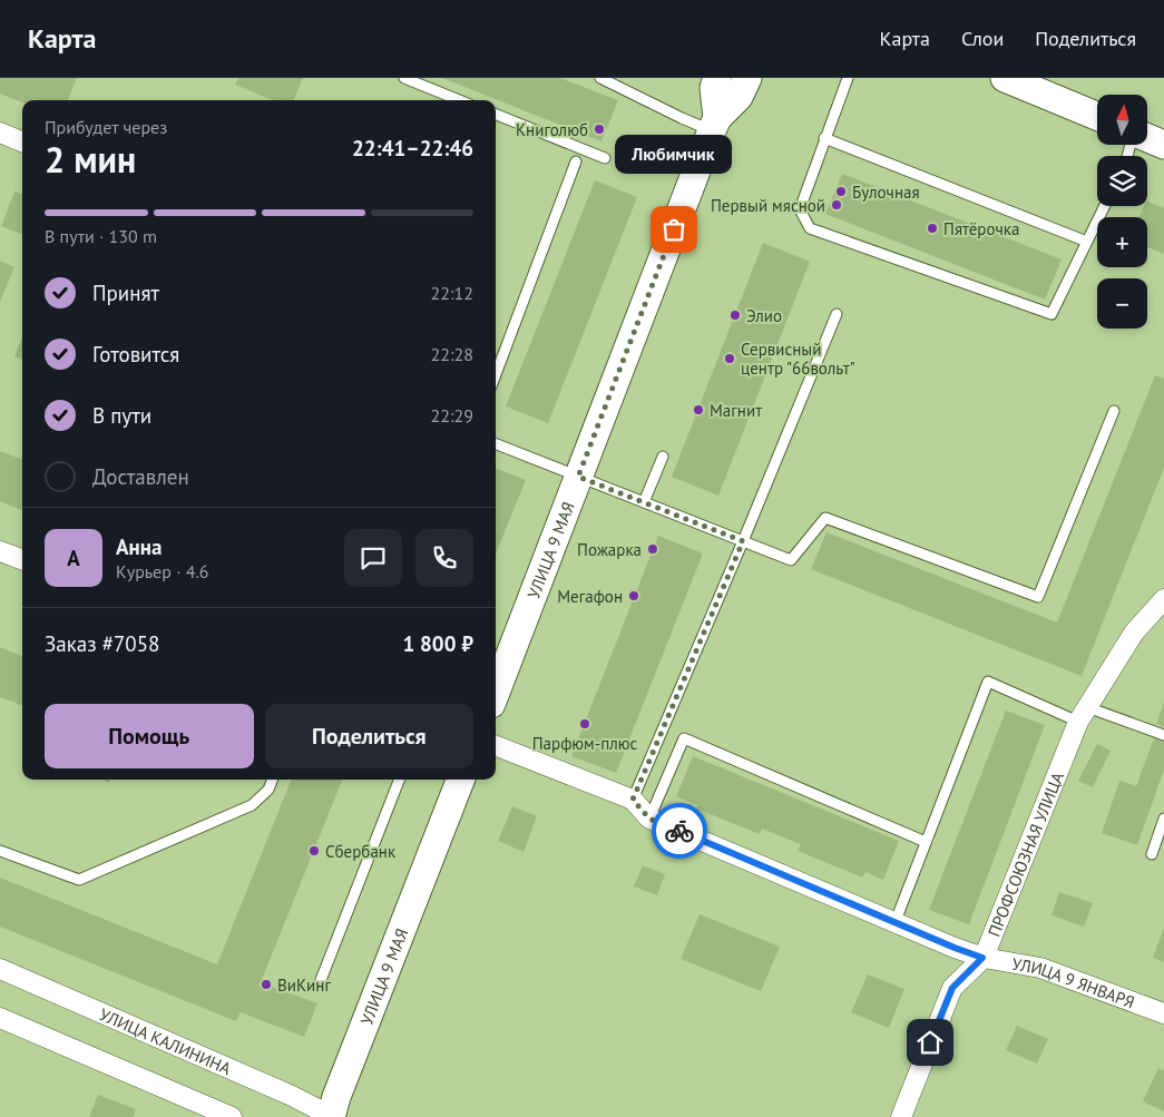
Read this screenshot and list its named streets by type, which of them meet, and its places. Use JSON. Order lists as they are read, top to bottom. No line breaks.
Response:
{"streets":{"street":["УЛИЦА 9 МАЯ","ПРОФСОЮЗНАЯ УЛИЦА","УЛИЦА 9 ЯНВАРЯ","УЛИЦА КАЛИНИНА"]},"crossings":[["УЛИЦА 9 МАЯ","УЛИЦА КАЛИНИНА"],["ПРОФСОЮЗНАЯ УЛИЦА","УЛИЦА 9 ЯНВАРЯ"]],"places":["Книголюб","Булочная","Первый мясной","Пятёрочка","Любимчик","Элио","Сервисный центр \"66вольт\"","Магнит","Пожарка","Мегафон","Парфюм-плюс","Сбербанк","ВиКинг"],"north":"top","page":{"header":"Карта","nav":["Карта","Слои","Поделиться"],"map_buttons":["+","−"],"heading":["2 мин","Прибудет через","22:41–22:46"],"panel":["Анна","Курьер · 4.6","Заказ #7058","1 800 ₽"],"bubble":"Любимчик","bar":"В пути · 130 m","list":[["Принят","22:12"],["Готовится","22:28"],["В пути","22:29"],"Доставлен"],"round":"А","buttons":["Помощь","Поделиться"]}}
